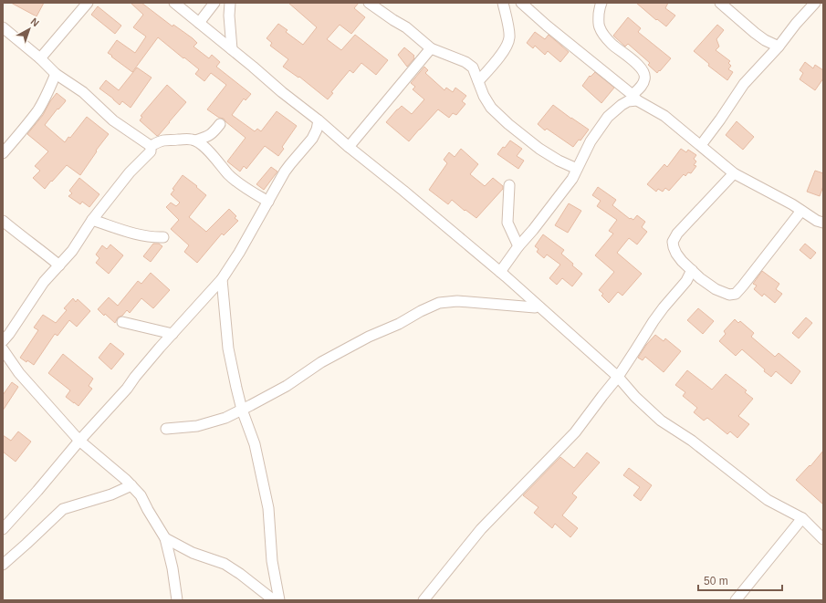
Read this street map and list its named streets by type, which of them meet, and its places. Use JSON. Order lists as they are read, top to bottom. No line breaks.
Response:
{"scale_bar":"50 m","north":"top right"}
